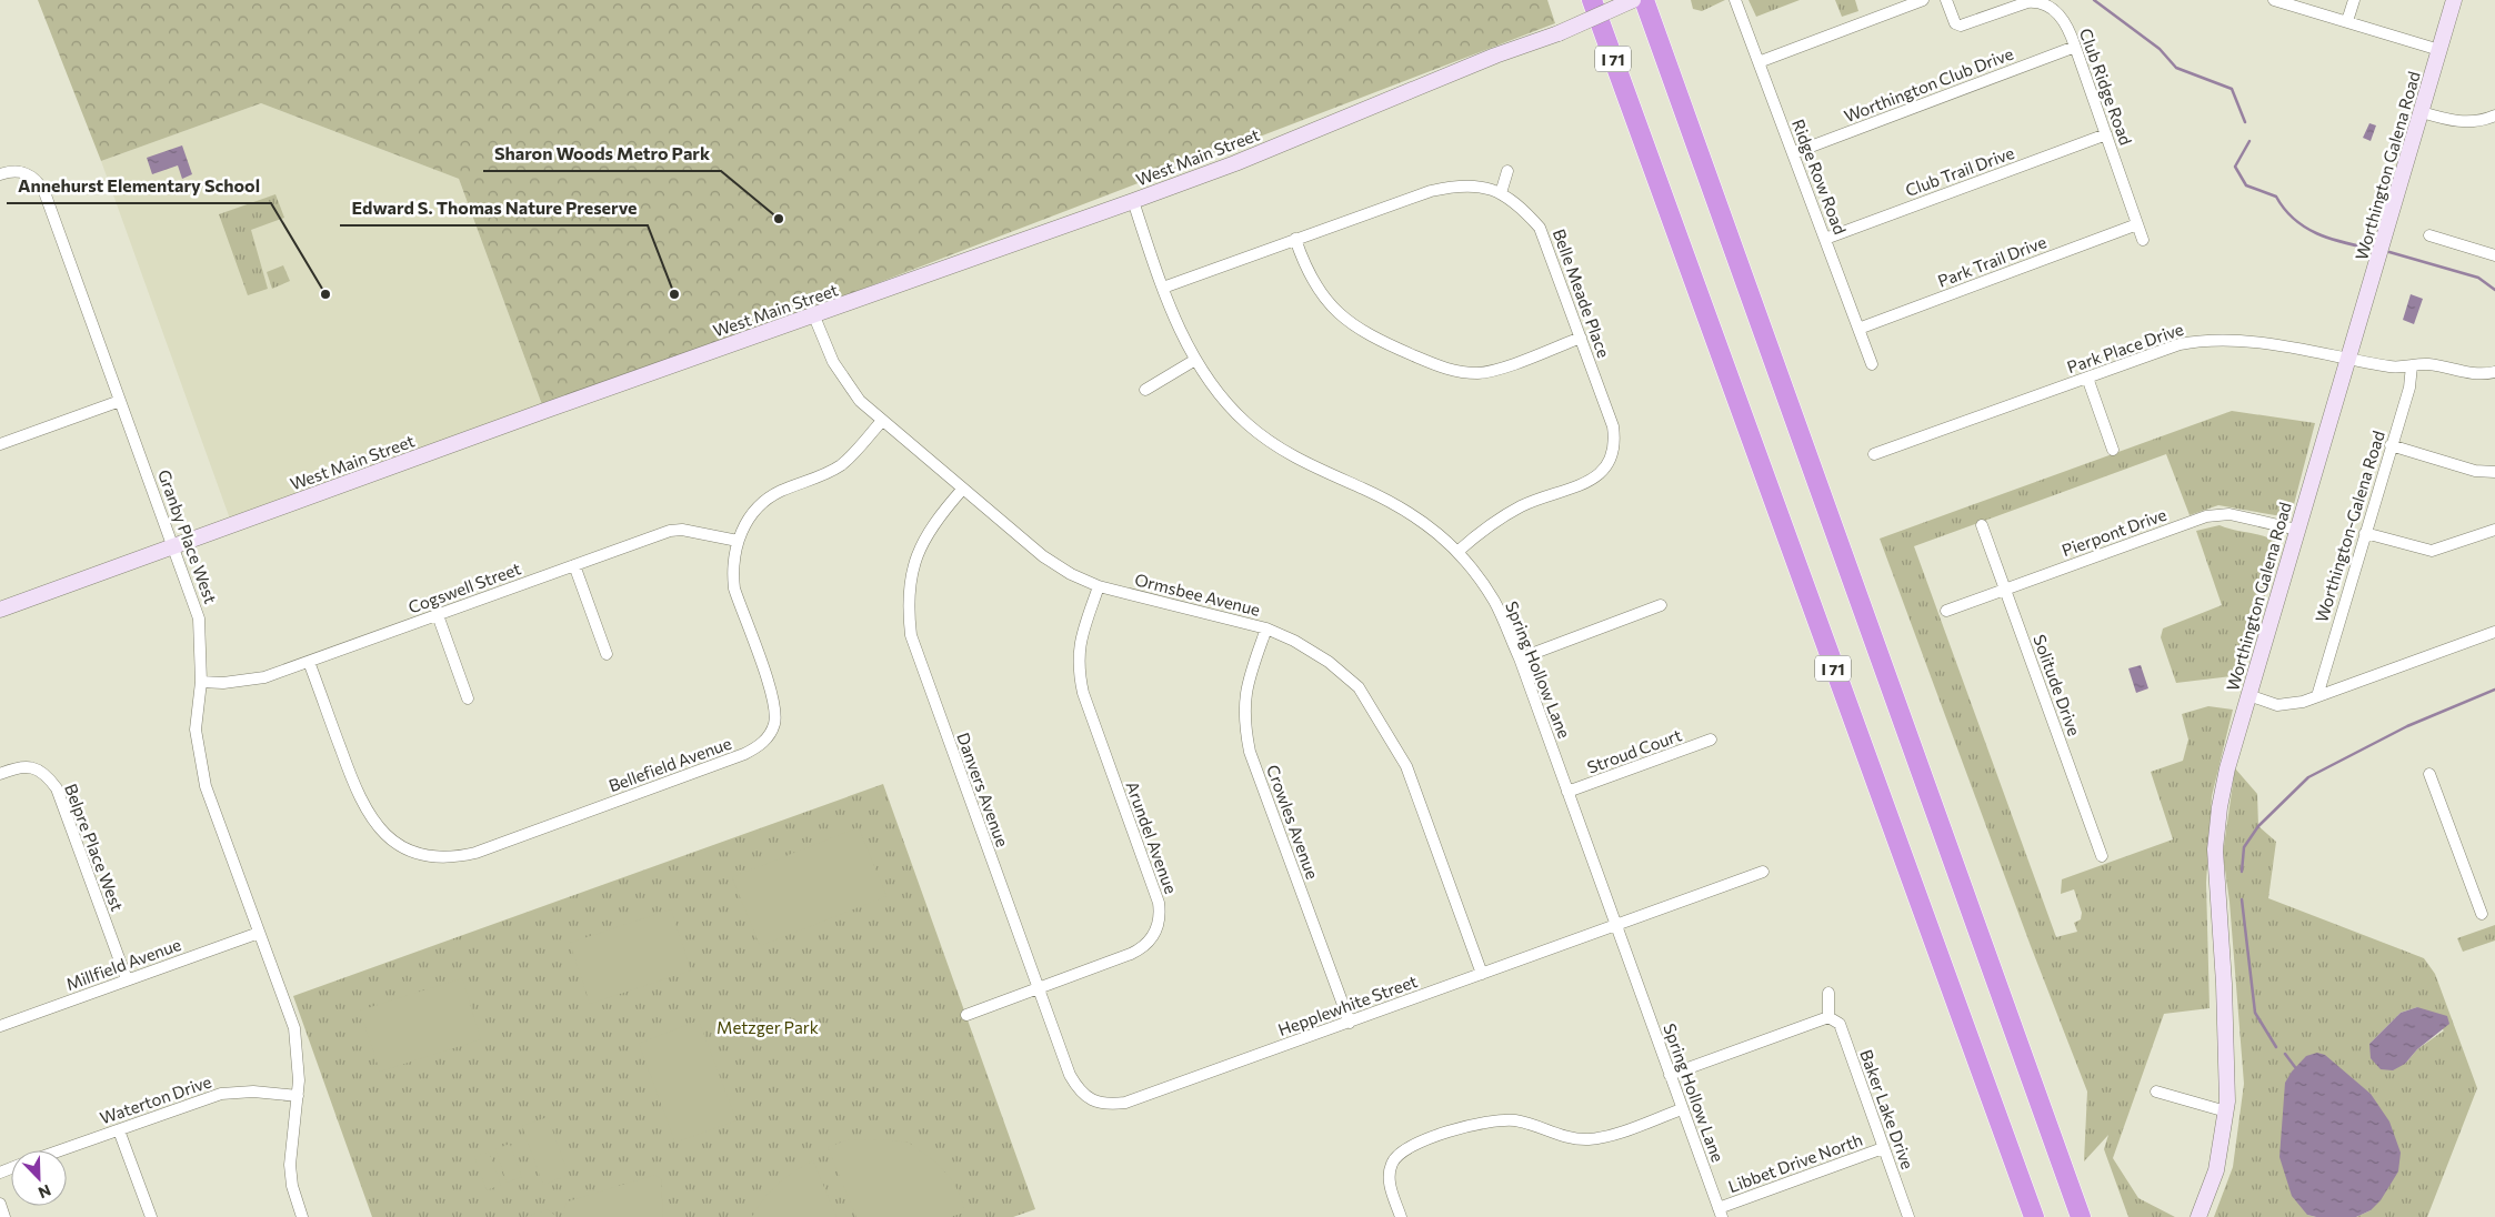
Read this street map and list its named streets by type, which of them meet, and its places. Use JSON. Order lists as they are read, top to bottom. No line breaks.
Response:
{"streets":{"highway":["I 71"],"main road":["West Main Street","Worthington Galena Road"],"street":["Worthington Club Drive","Club Ridge Road","Club Trail Drive","Ridge Row Road","Park Trail Drive","Belle Meade Place","Park Place Drive","Worthington-Galena Road","Pierpont Drive","Granby Place West","Cogswell Street","Ormsbee Avenue","Spring Hollow Lane","Solitude Drive","Stroud Court","Bellefield Avenue","Danvers Avenue","Crowles Avenue","Arundel Avenue","Belpre Place West","Millfield Avenue","Hepplewhite Street","Waterton Drive","Baker Lake Drive","Libbet Drive North"]},"crossings":[["Worthington Club Drive","Club Ridge Road"],["Worthington Club Drive","Ridge Row Road"],["Club Ridge Road","Club Trail Drive"],["Club Ridge Road","Park Trail Drive"],["West Main Street","Granby Place West"],["West Main Street","Ormsbee Avenue"],["West Main Street","Spring Hollow Lane"],["Worthington Galena Road","Park Place Drive"],["Worthington Galena Road","Pierpont Drive"],["Club Trail Drive","Ridge Row Road"],["Ridge Row Road","Park Trail Drive"],["Belle Meade Place","Spring Hollow Lane"],["Park Place Drive","Worthington-Galena Road"],["Pierpont Drive","Solitude Drive"],["Granby Place West","Cogswell Street"],["Granby Place West","Millfield Avenue"],["Granby Place West","Waterton Drive"],["Cogswell Street","Bellefield Avenue"],["Ormsbee Avenue","Bellefield Avenue"],["Ormsbee Avenue","Danvers Avenue"],["Ormsbee Avenue","Crowles Avenue"],["Ormsbee Avenue","Arundel Avenue"],["Ormsbee Avenue","Hepplewhite Street"],["Spring Hollow Lane","Stroud Court"],["Spring Hollow Lane","Hepplewhite Street"],["Spring Hollow Lane","Libbet Drive North"],["Danvers Avenue","Arundel Avenue"],["Danvers Avenue","Hepplewhite Street"],["Crowles Avenue","Hepplewhite Street"],["Belpre Place West","Millfield Avenue"],["Baker Lake Drive","Libbet Drive North"]],"parks":["Metzger Park"],"places":["Sharon Woods Metro Park","Annehurst Elementary School","Edward S. Thomas Nature Preserve"],"north":"bottom right"}
